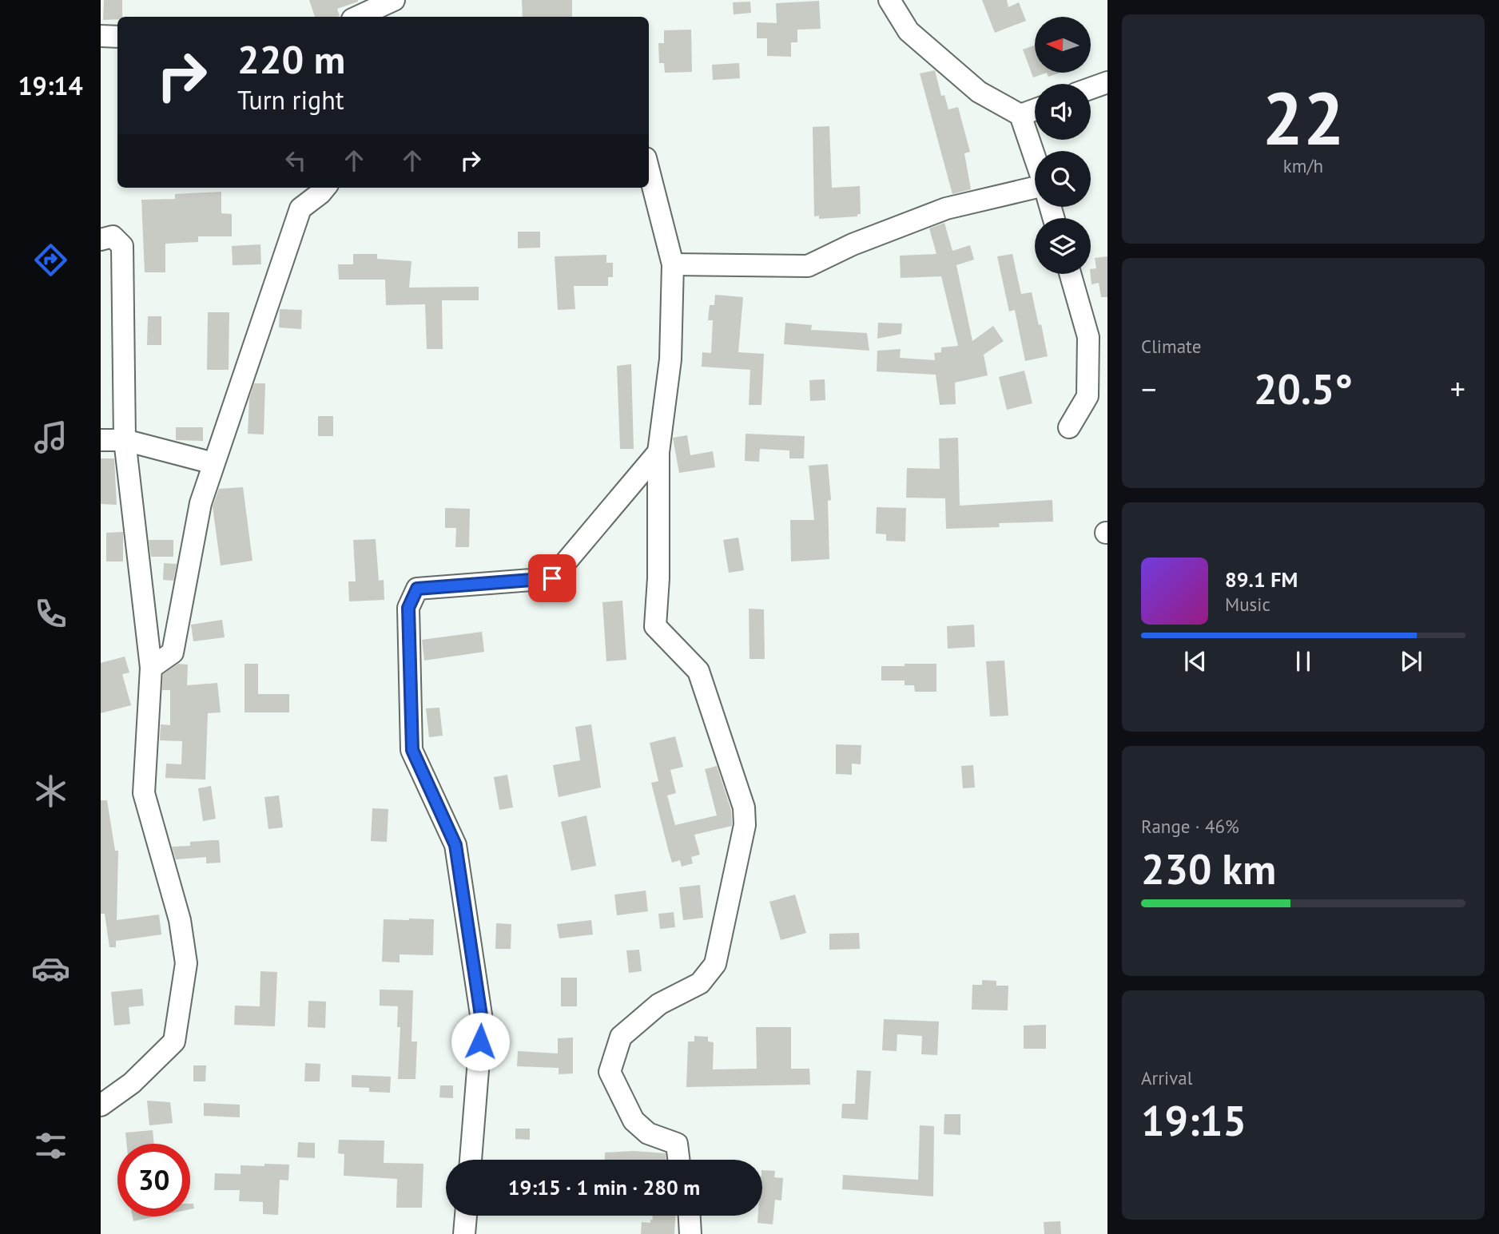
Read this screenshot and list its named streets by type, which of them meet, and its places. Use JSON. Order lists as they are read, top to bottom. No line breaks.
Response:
{"north":"left","page":{"tabs":"19:14","tile":[["22","km/h"],"Climate",["Range · 46%","230 km"],["Arrival","19:15"]],"turn":["220 m","Turn right"],"heat":["−","20.5°","+"],"song":["89.1 FM","Music"],"limit":"30","trip":"19:15 · 1 min · 280 m"}}
